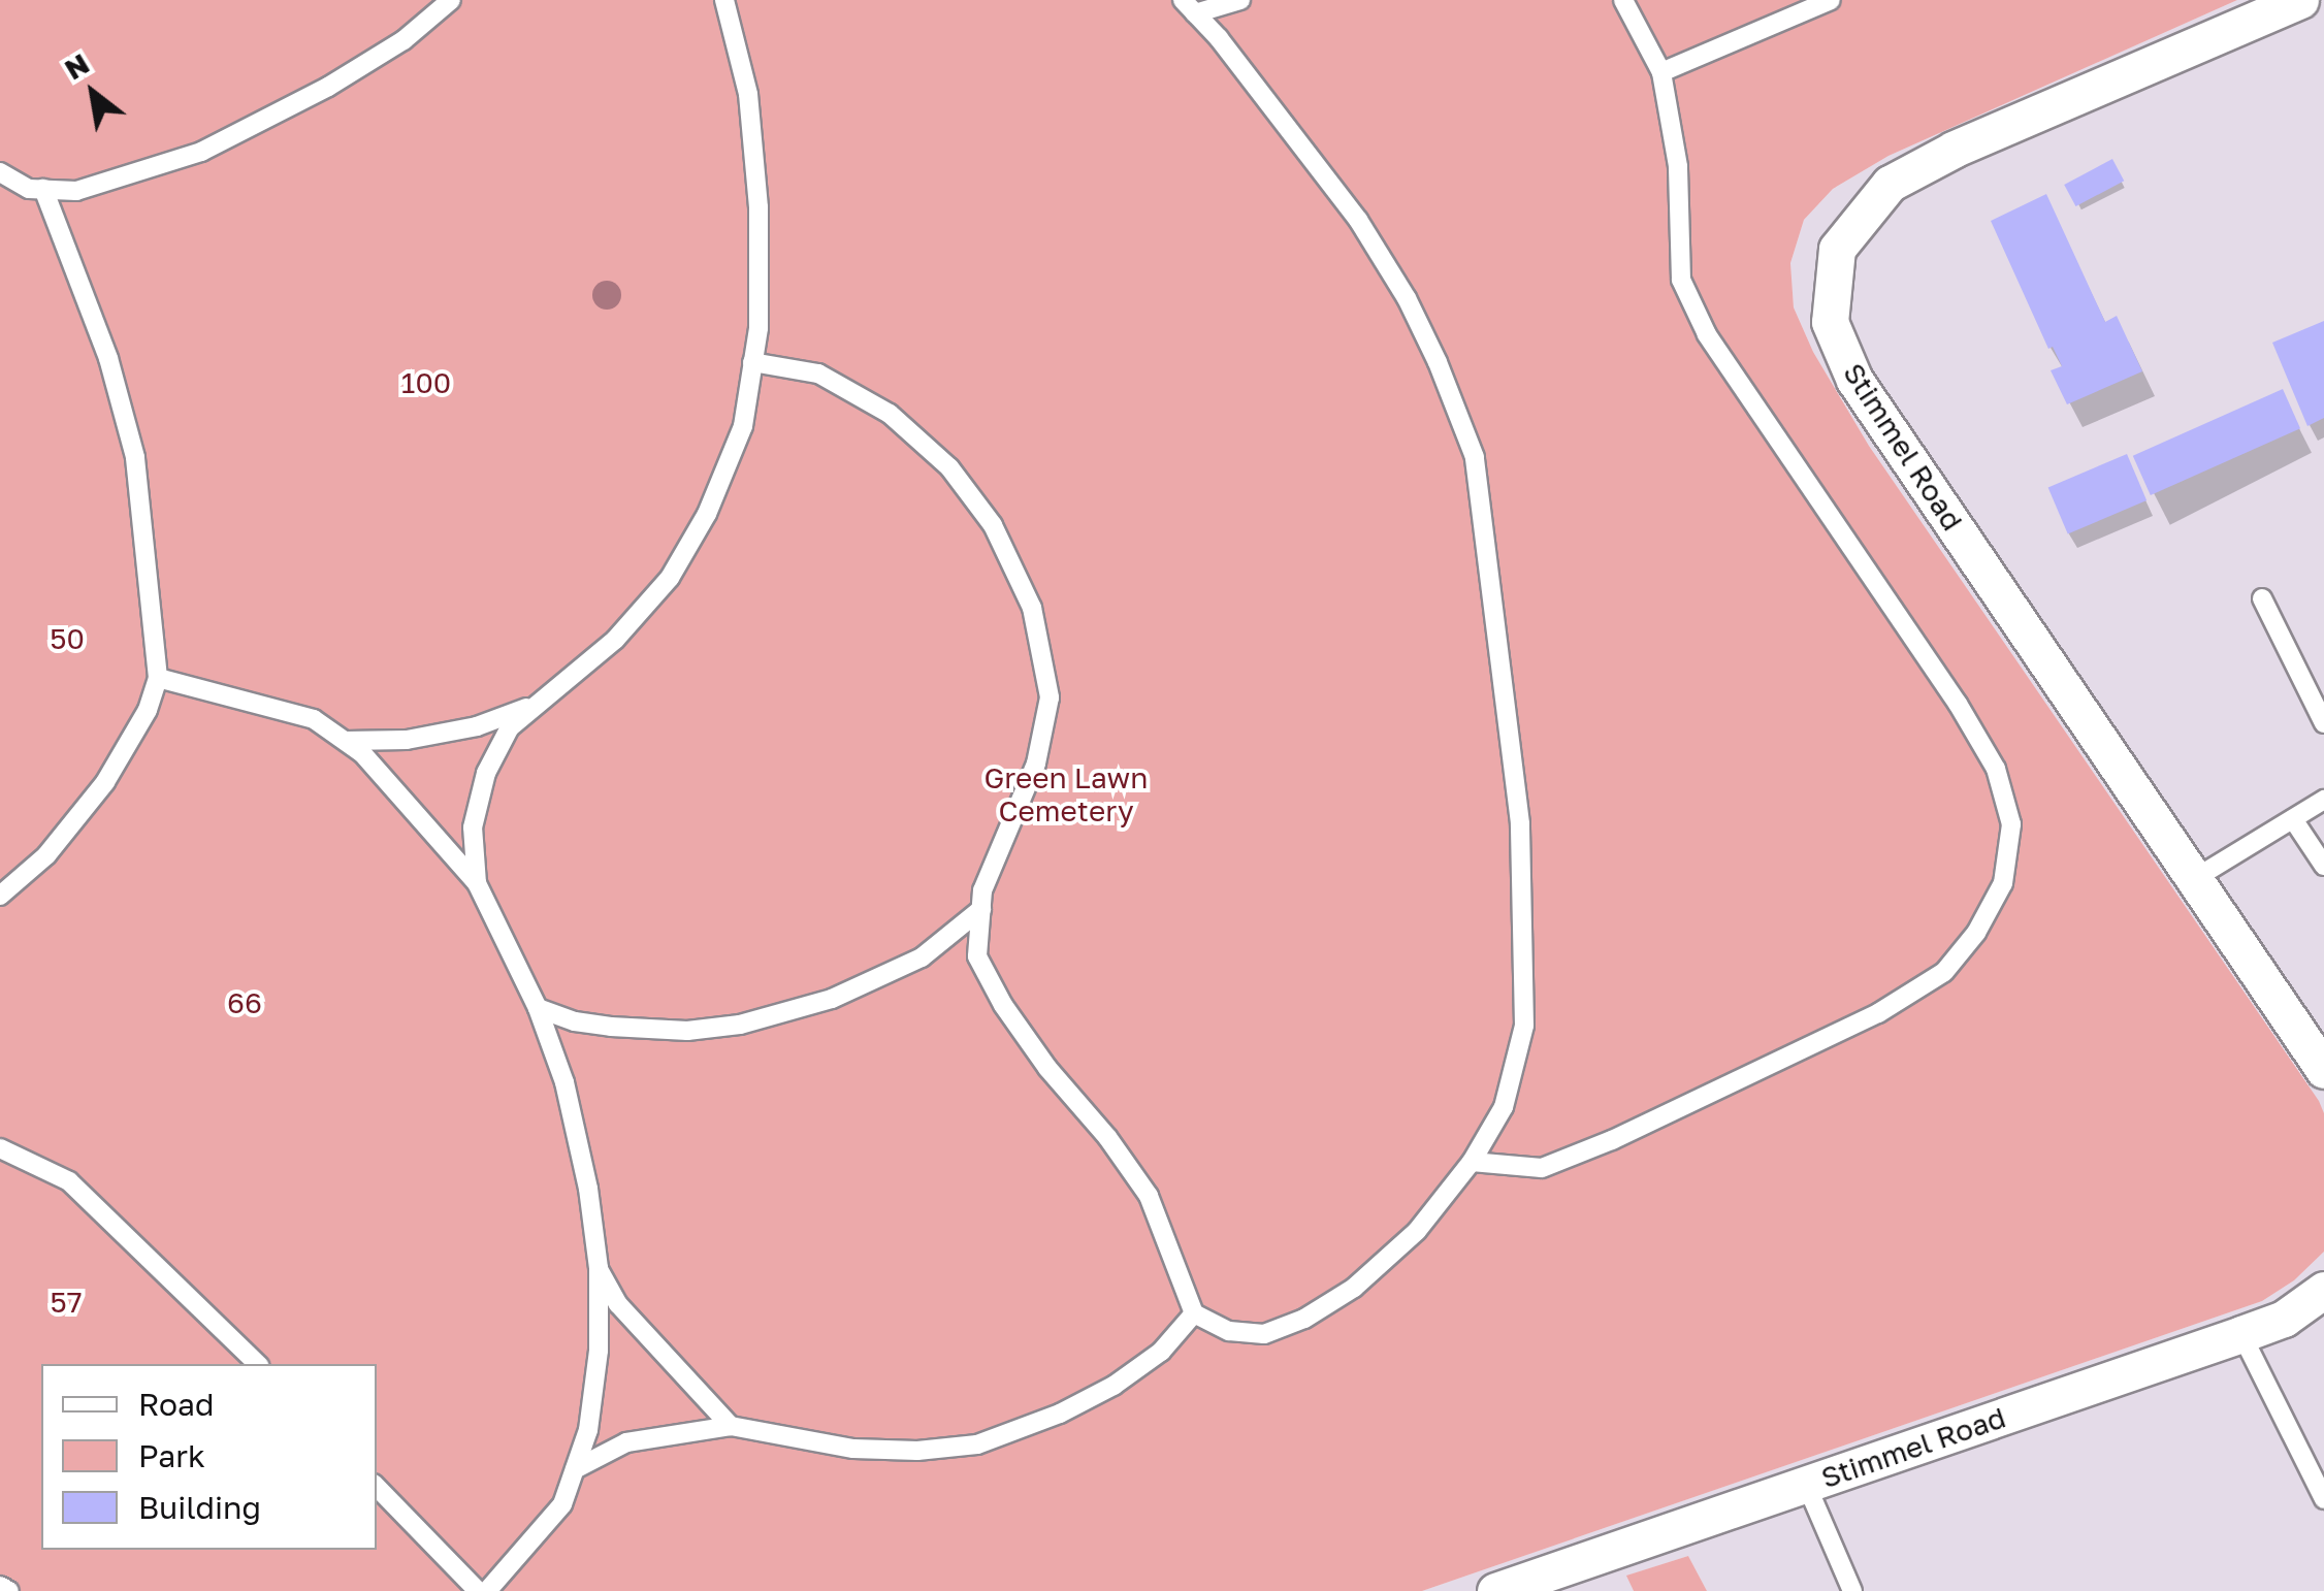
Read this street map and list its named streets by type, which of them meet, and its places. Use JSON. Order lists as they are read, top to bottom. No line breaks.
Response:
{"streets":{"street":["Stimmel Road"]},"parks":["100","50","Green Lawn Cemetery","66","57"],"legend":["Road","Park","Building"],"north":"top left"}
